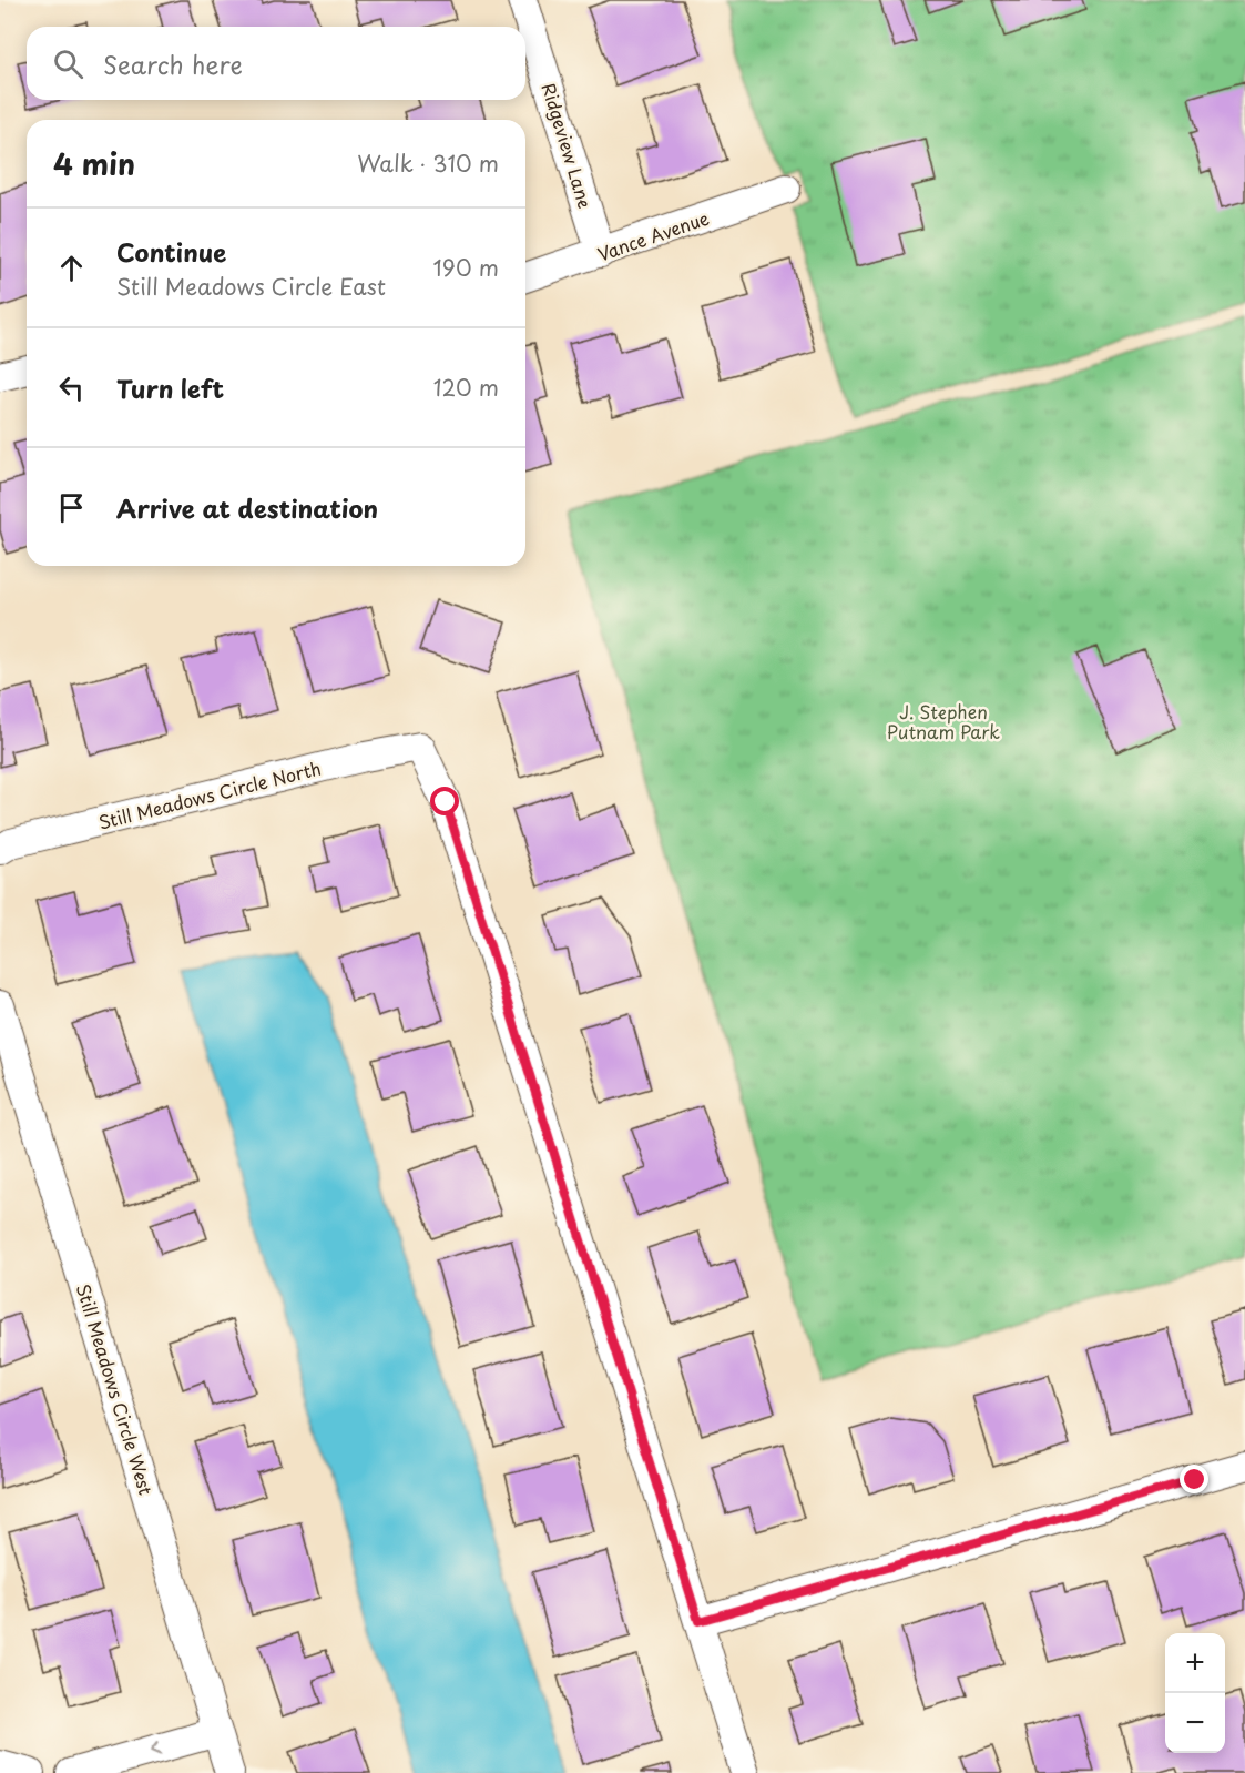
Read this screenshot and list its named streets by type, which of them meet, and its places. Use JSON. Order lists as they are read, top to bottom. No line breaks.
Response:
{"streets":{"street":["Ridgeview Lane","Vance Avenue","Still Meadows Circle North","Still Meadows Circle West"]},"crossings":[["Ridgeview Lane","Vance Avenue"]],"parks":["J. Stephen Putnam Park"],"page":{"search":"Search here","heading":["4 min","Walk · 310 m"],"list":[["Continue","Still Meadows Circle East","190 m"],["Turn left","120 m"],"Arrive at destination"],"map_buttons":["+","−"]}}
